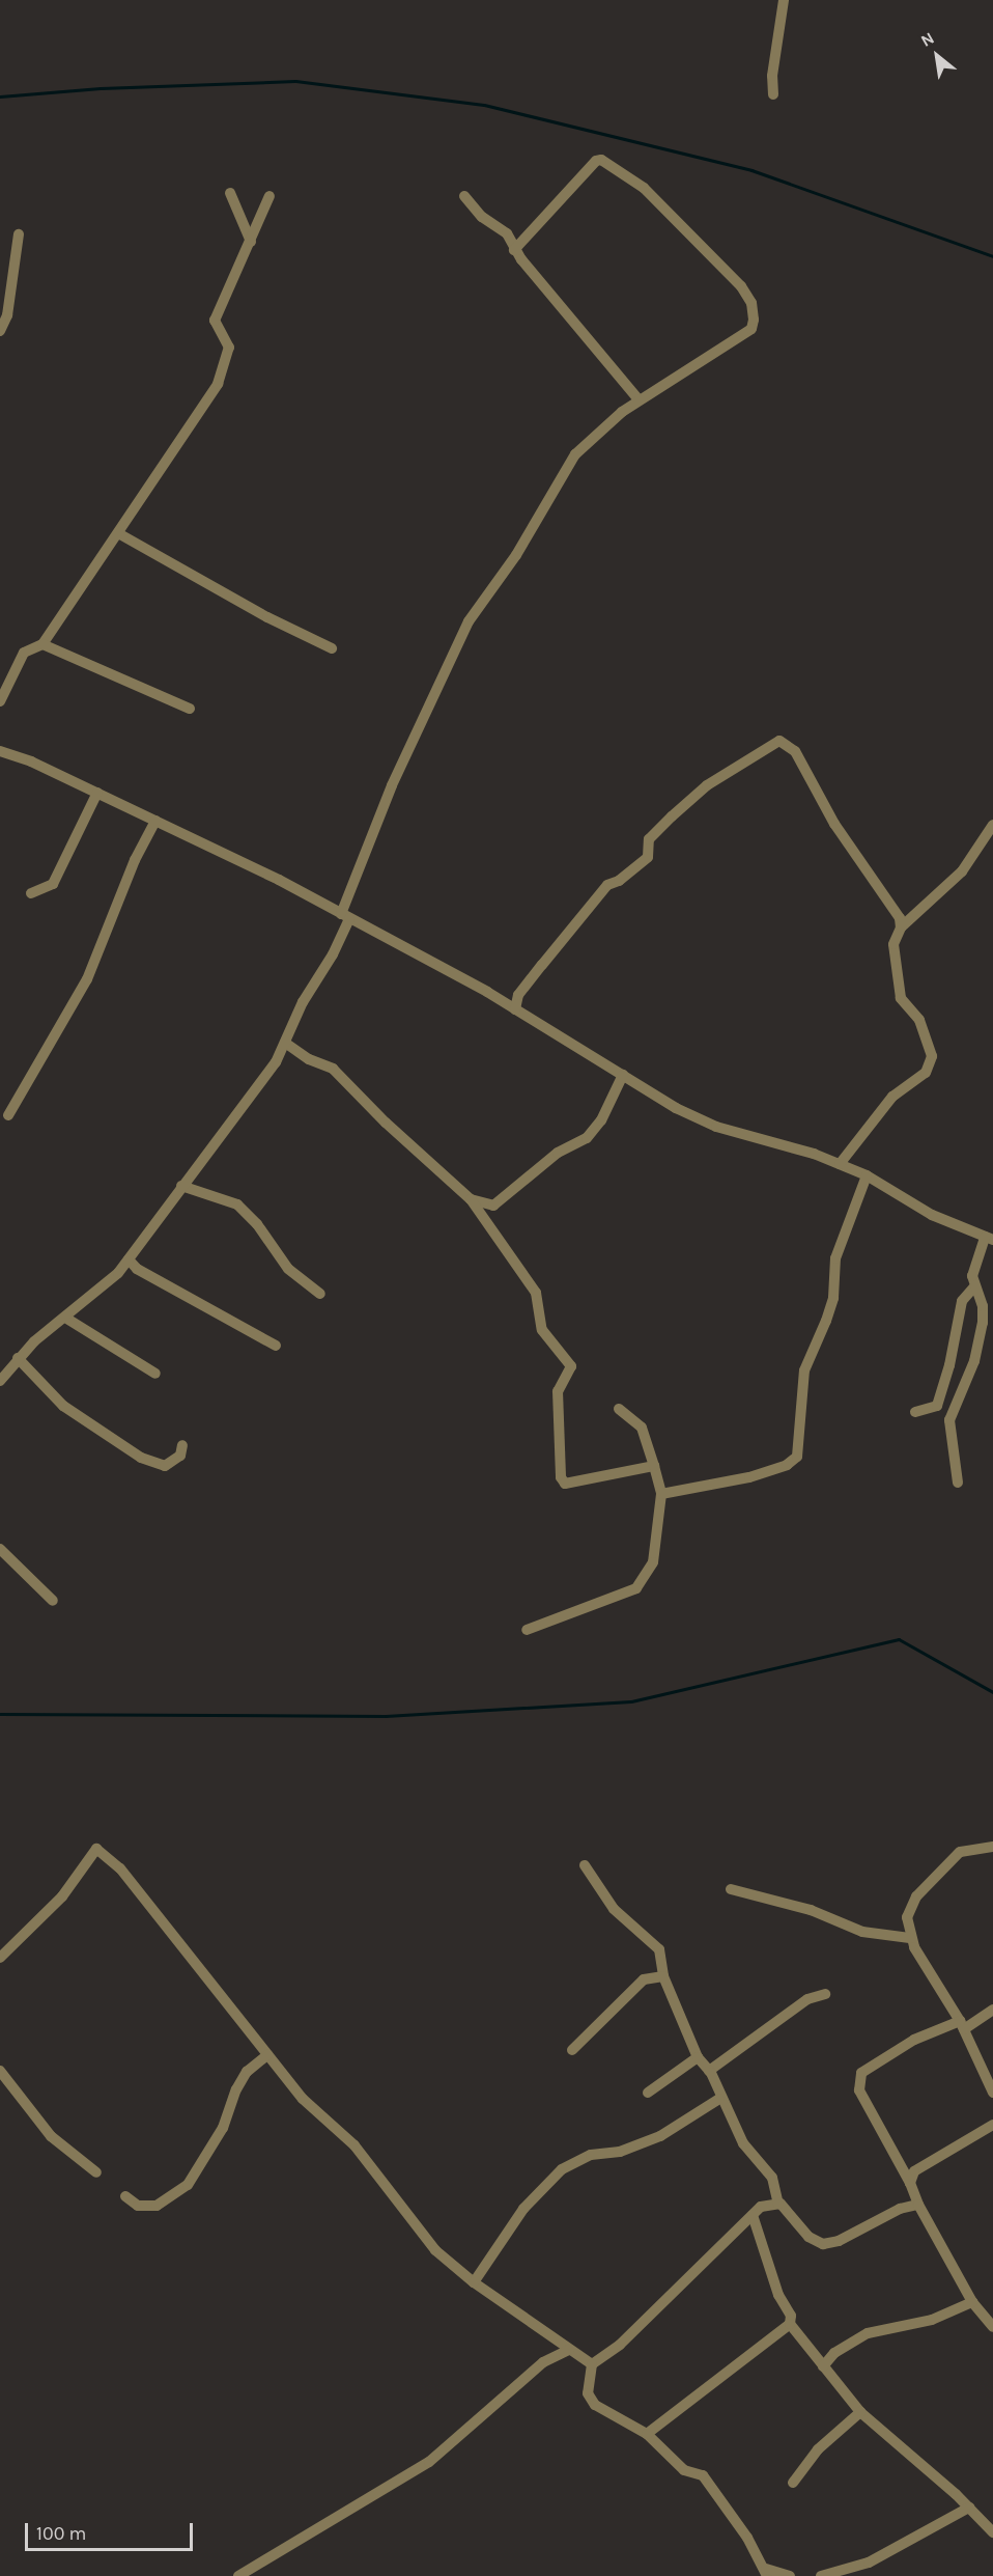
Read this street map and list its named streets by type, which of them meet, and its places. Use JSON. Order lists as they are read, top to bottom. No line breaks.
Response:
{"scale_bar":"100 m","north":"top left"}
